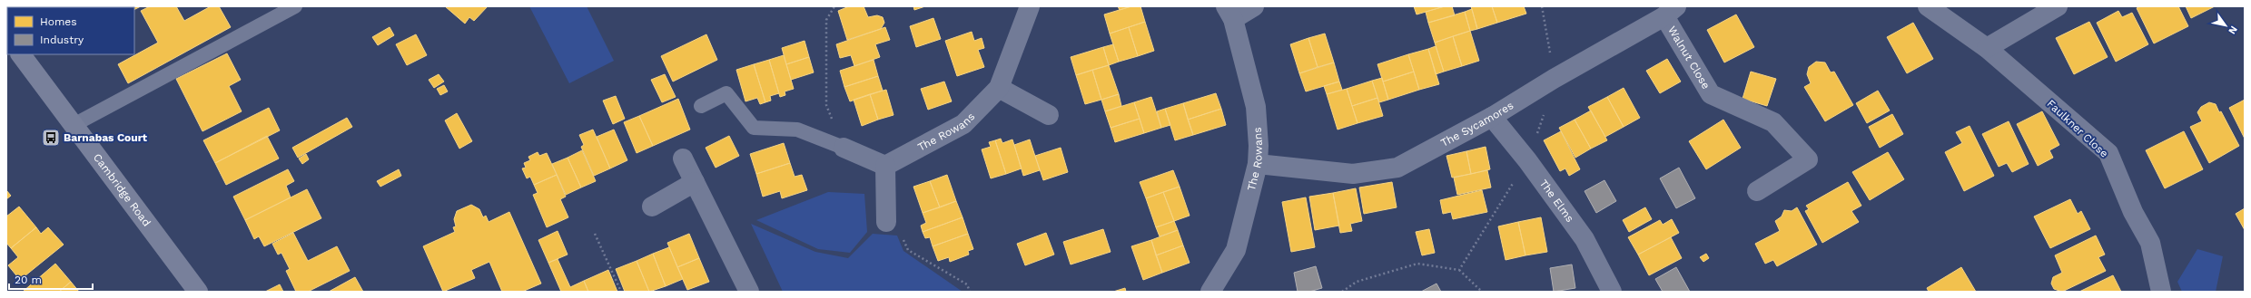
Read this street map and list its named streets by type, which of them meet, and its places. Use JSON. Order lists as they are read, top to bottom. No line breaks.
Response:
{"streets":{"street":["Walnut Close","The Sycamores","Faulkner Close","The Rowans","Cambridge Road","The Elms"]},"crossings":[["Walnut Close","The Sycamores"],["The Sycamores","The Rowans"],["The Sycamores","The Elms"]],"places":{"bus stop":["Barnabas Court"]},"legend":["Homes","Industry"],"scale_bar":"20 m","north":"bottom right"}
